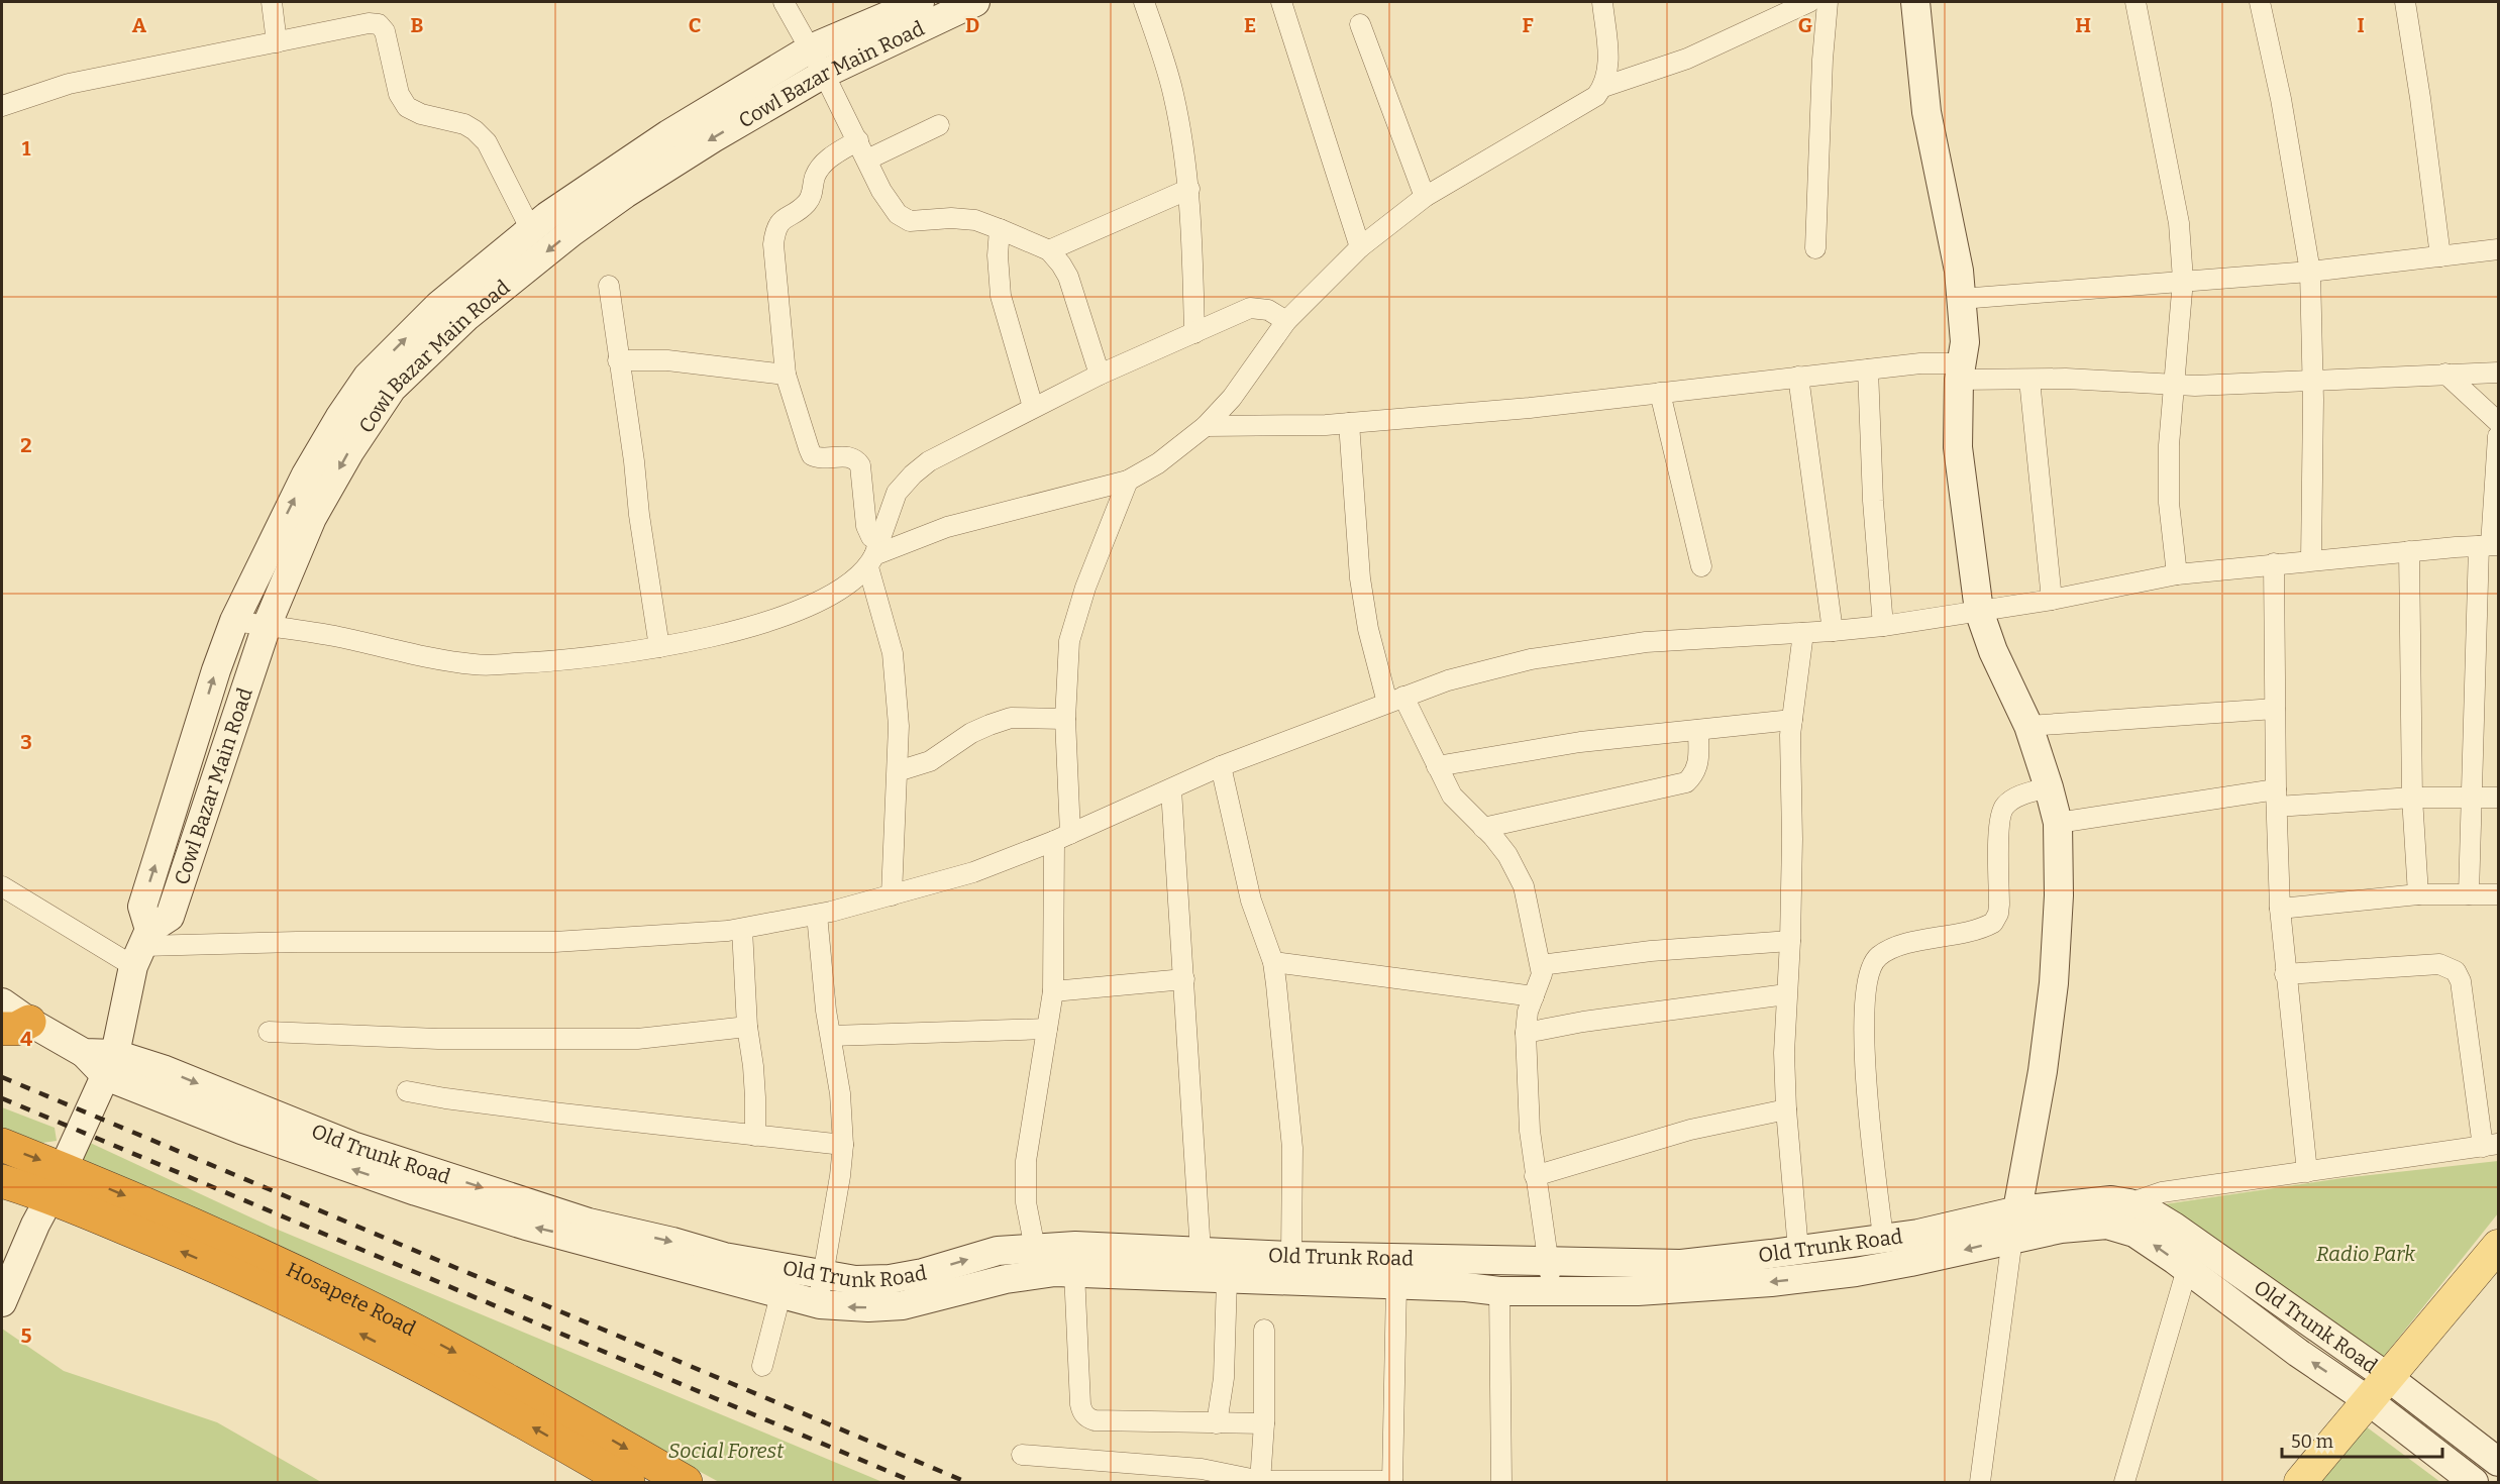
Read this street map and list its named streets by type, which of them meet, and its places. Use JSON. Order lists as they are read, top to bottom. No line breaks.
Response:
{"streets":{"highway":["Hosapete Road"],"street":["Cowl Bazar Main Road","Old Trunk Road"]},"parks":["Radio Park","Social Forest"],"scale_bar":"50 m","grid":{"columns":["A","B","C","D","E","F","G","H","I"],"rows":["1","2","3","4","5"]}}
